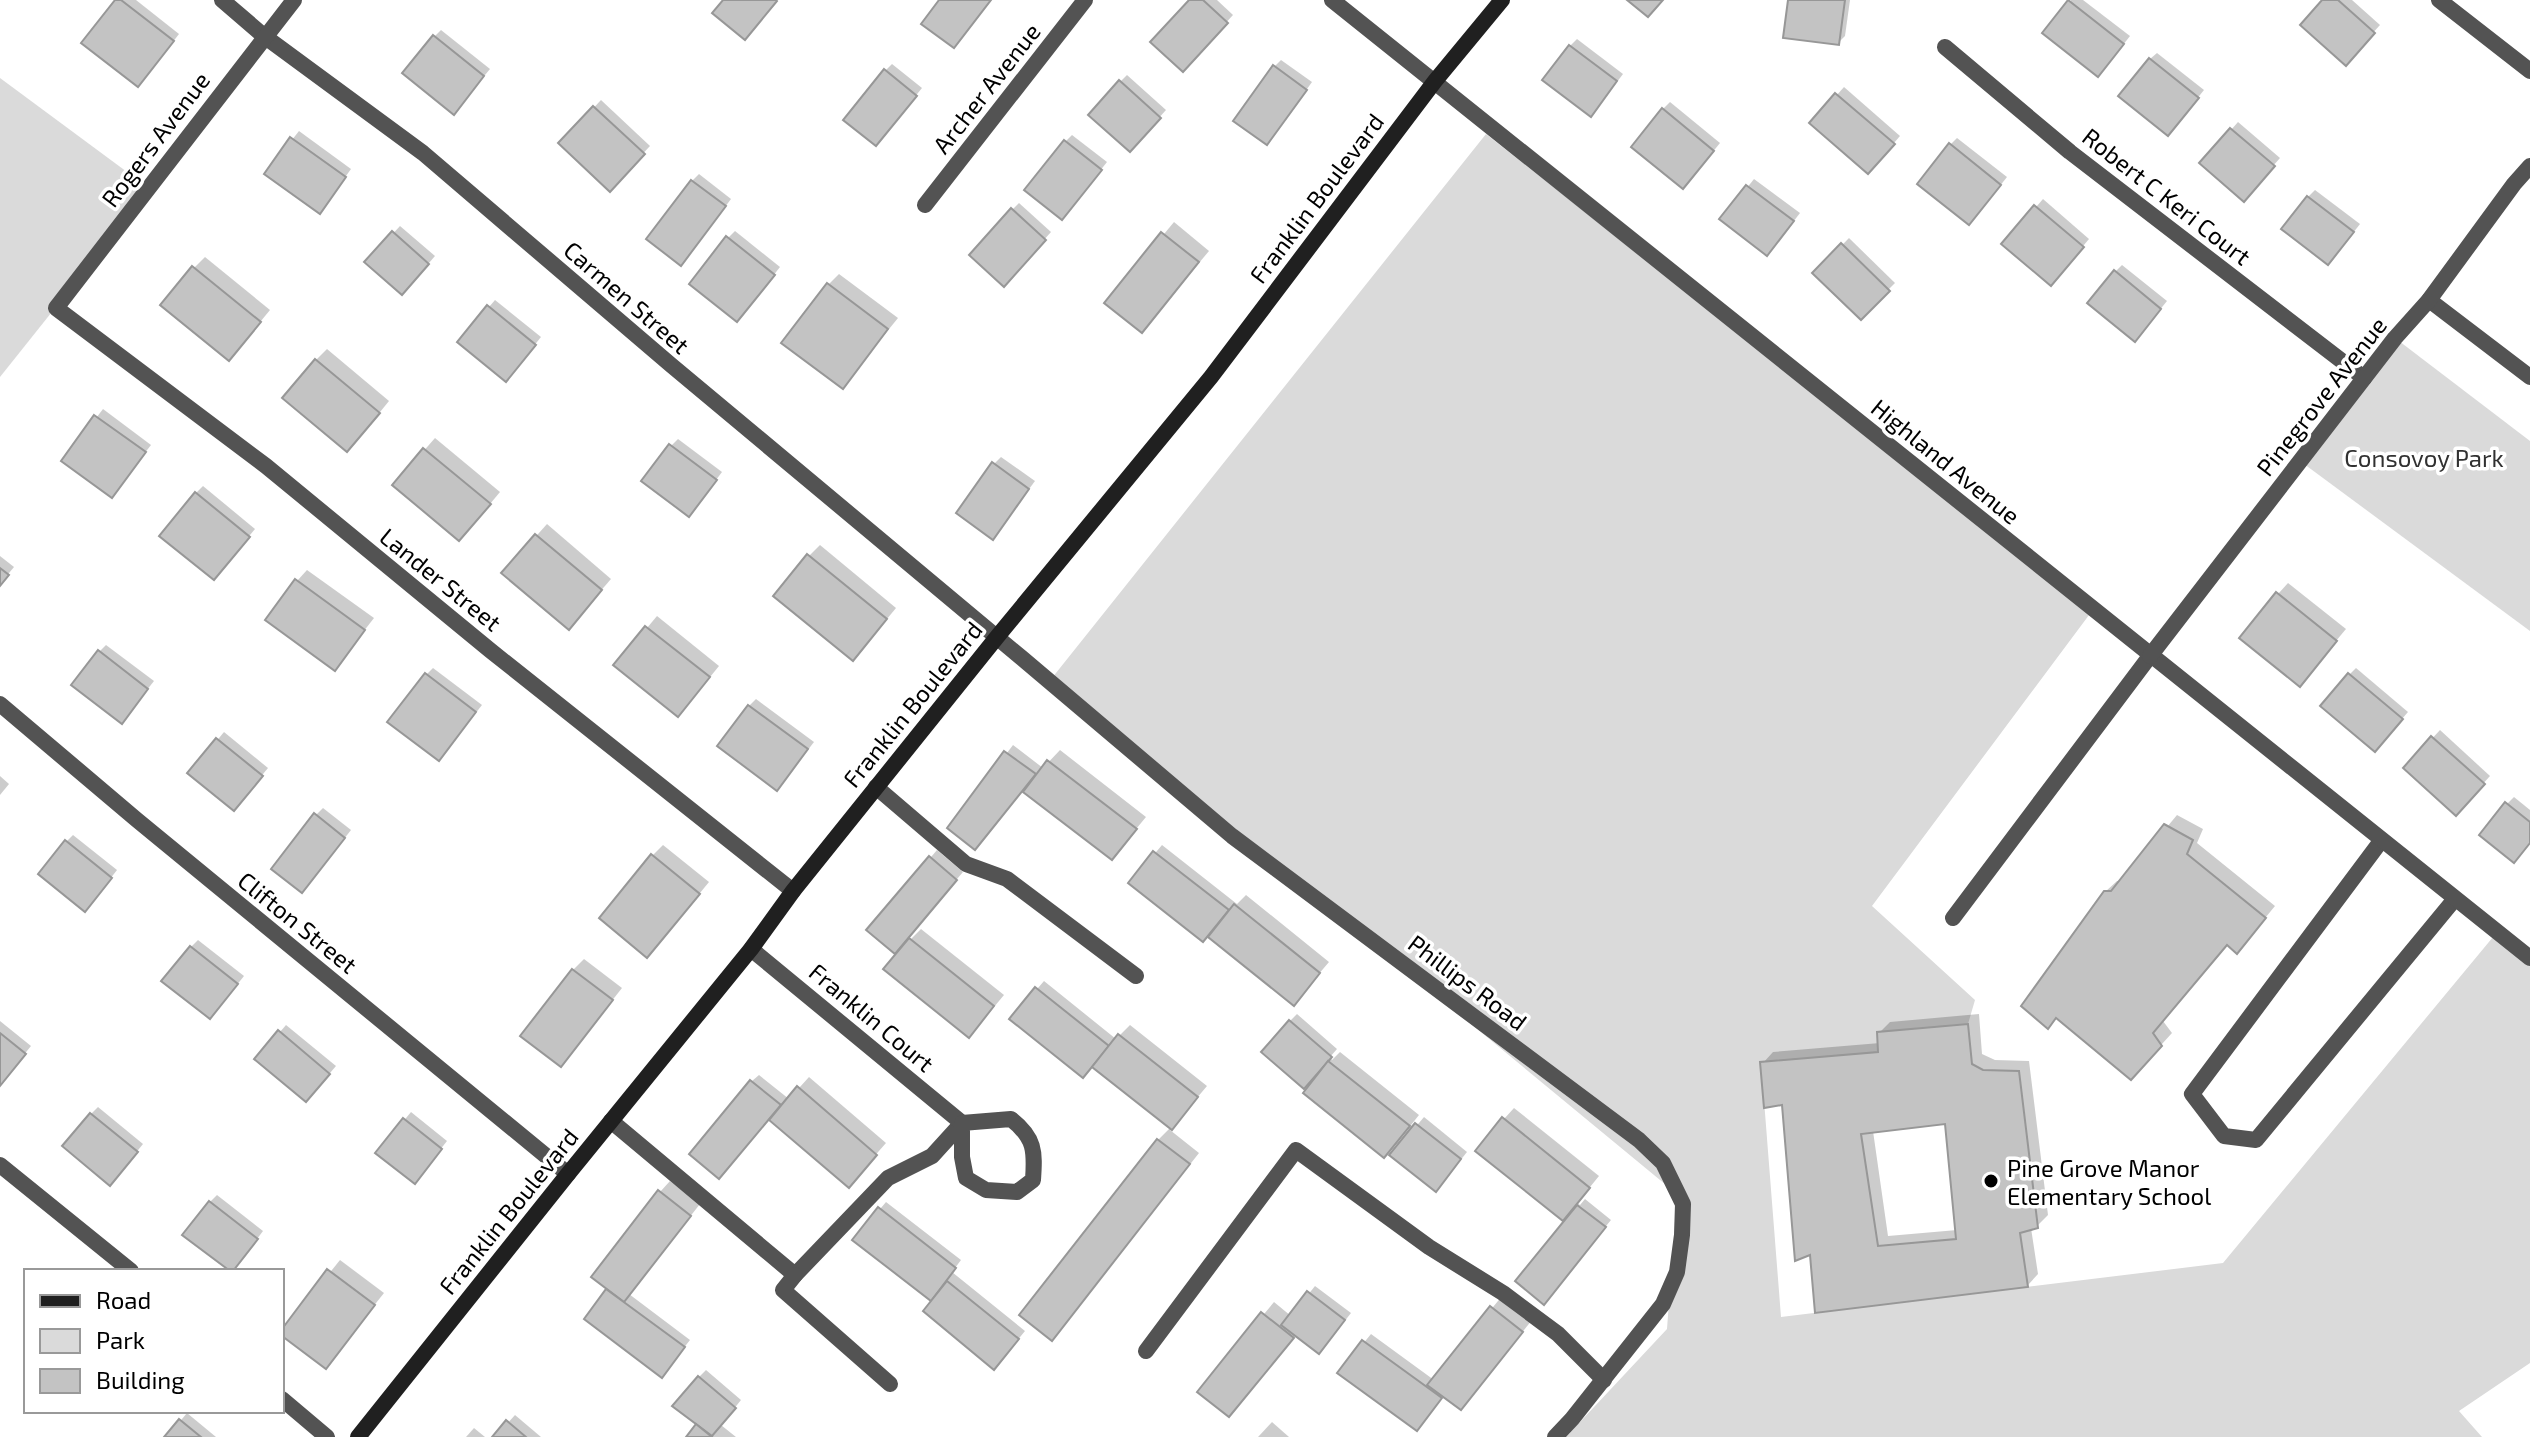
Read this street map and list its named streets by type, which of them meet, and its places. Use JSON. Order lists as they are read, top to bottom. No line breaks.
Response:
{"streets":{"street":["Archer Avenue","Rogers Avenue","Robert C Keri Court","Franklin Boulevard","Carmen Street","Pinegrove Avenue","Highland Avenue","Lander Street","Clifton Street","Phillips Road","Franklin Court"]},"crossings":[["Rogers Avenue","Carmen Street"],["Rogers Avenue","Lander Street"],["Robert C Keri Court","Pinegrove Avenue"],["Franklin Boulevard","Carmen Street"],["Franklin Boulevard","Highland Avenue"],["Franklin Boulevard","Lander Street"],["Franklin Boulevard","Clifton Street"],["Franklin Boulevard","Phillips Road"],["Franklin Boulevard","Franklin Court"],["Carmen Street","Phillips Road"],["Pinegrove Avenue","Highland Avenue"]],"parks":["Consovoy Park"],"places":["Pine Grove Manor Elementary School"],"legend":["Road","Park","Building"]}
